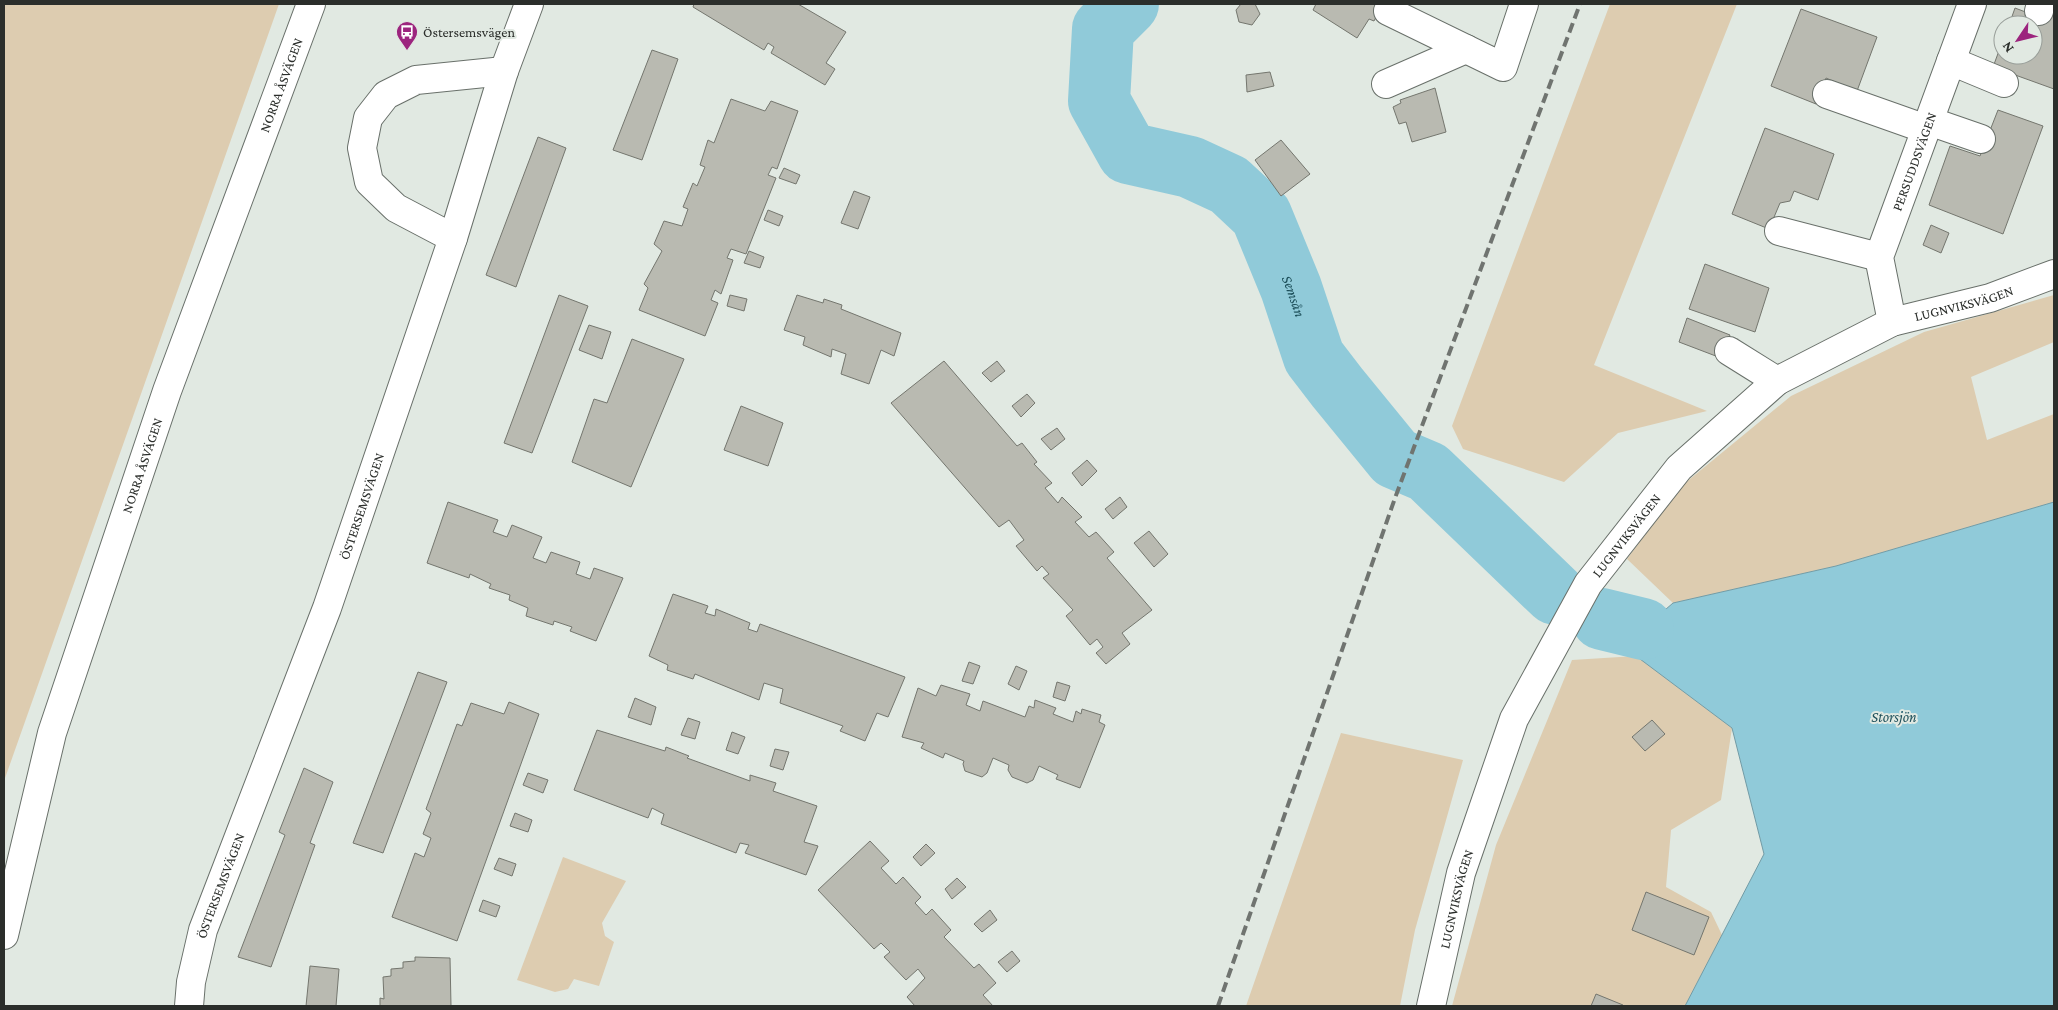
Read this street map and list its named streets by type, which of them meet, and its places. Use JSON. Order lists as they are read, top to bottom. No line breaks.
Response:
{"streets":{"street":["NORRA ÅSVÄGEN","PERSUDDSVÄGEN","LUGNVIKSVÄGEN","ÖSTERSEMSVÄGEN"]},"water":["Semsån","Storsjön"],"places":{"bus stop":["Östersemsvägen"]},"north":"bottom left"}
